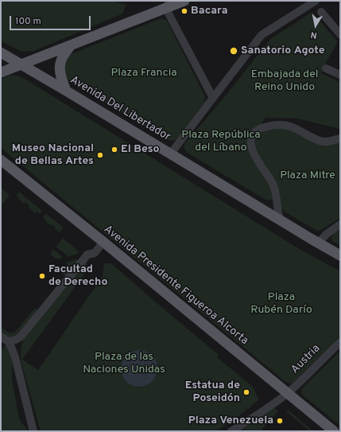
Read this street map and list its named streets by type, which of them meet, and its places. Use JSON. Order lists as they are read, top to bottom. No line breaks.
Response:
{"streets":{"main road":["Avenida Del Libertador","Avenida Presidente Figueroa Alcorta"],"street":["Austria"]},"crossings":[["Avenida Presidente Figueroa Alcorta","Austria"]],"parks":["Plaza Francia","Embajada del Reino Unido","Plaza República del Líbano","Plaza Mitre","Plaza Rubén Darío","Plaza de las Naciones Unidas"],"places":["Bacara","Sanatorio Agote","El Beso","Museo Nacional de Bellas Artes","Facultad de Derecho","Estatua de Poseidón","Plaza Venezuela"],"scale_bar":"100 m","north":"bottom"}
